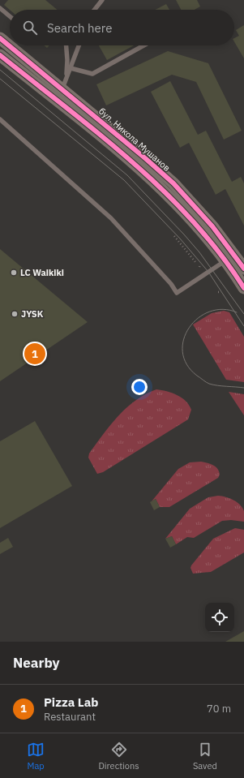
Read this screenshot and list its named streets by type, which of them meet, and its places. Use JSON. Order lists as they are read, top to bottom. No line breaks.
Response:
{"streets":{"main road":["бул. Никола Мушанов"]},"places":["LC Waikiki","JYSK"],"page":{"search":"Search here","pins":"1","heading":"Nearby","list":[{"mark":"1","name":"Pizza Lab","note":"Restaurant","value":"70 m"}],"nav":["Map","Directions","Saved"]}}
